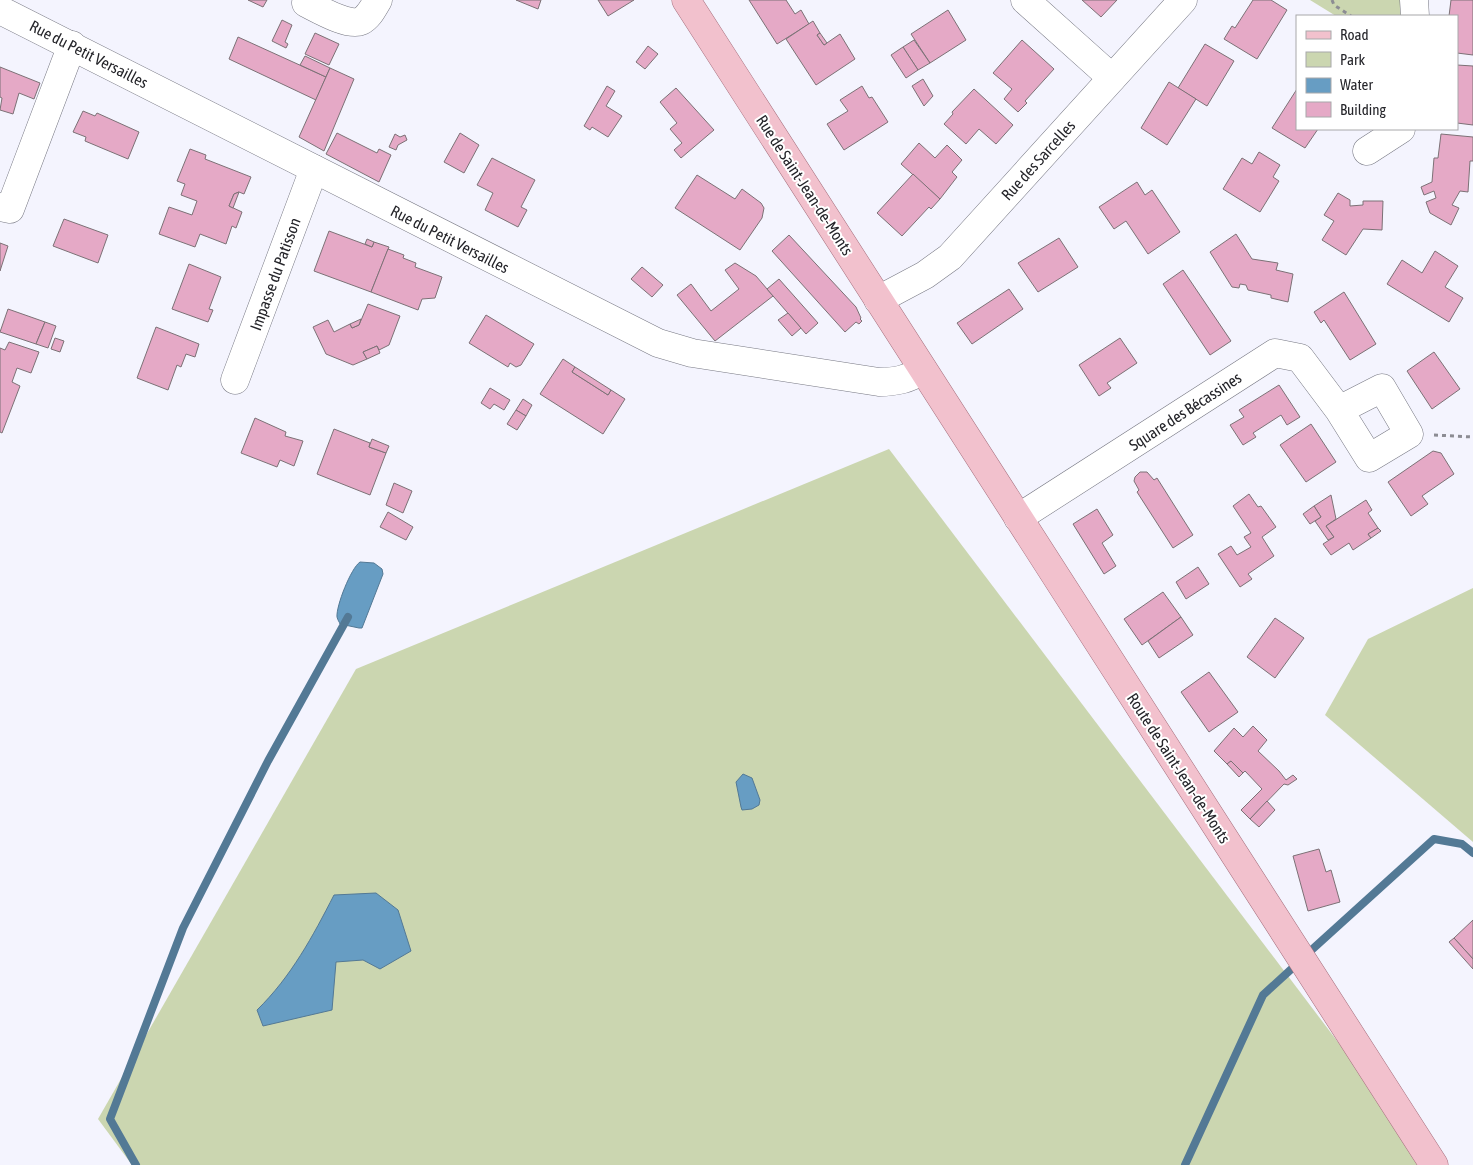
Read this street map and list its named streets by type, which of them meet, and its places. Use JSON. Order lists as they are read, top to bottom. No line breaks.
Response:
{"streets":{"main road":["Rue de Saint-Jean-de-Monts","Route de Saint-Jean-de-Monts"],"street":["Rue du Petit Versailles","Rue des Sarcelles","Impasse du Patisson","Square des Bécassines"]},"crossings":[["Rue du Petit Versailles","Rue de Saint-Jean-de-Monts"],["Rue du Petit Versailles","Impasse du Patisson"],["Rue du Petit Versailles","Route de Saint-Jean-de-Monts"],["Rue des Sarcelles","Rue de Saint-Jean-de-Monts"],["Rue de Saint-Jean-de-Monts","Route de Saint-Jean-de-Monts"],["Square des Bécassines","Route de Saint-Jean-de-Monts"]],"legend":["Road","Park","Water","Building"]}
